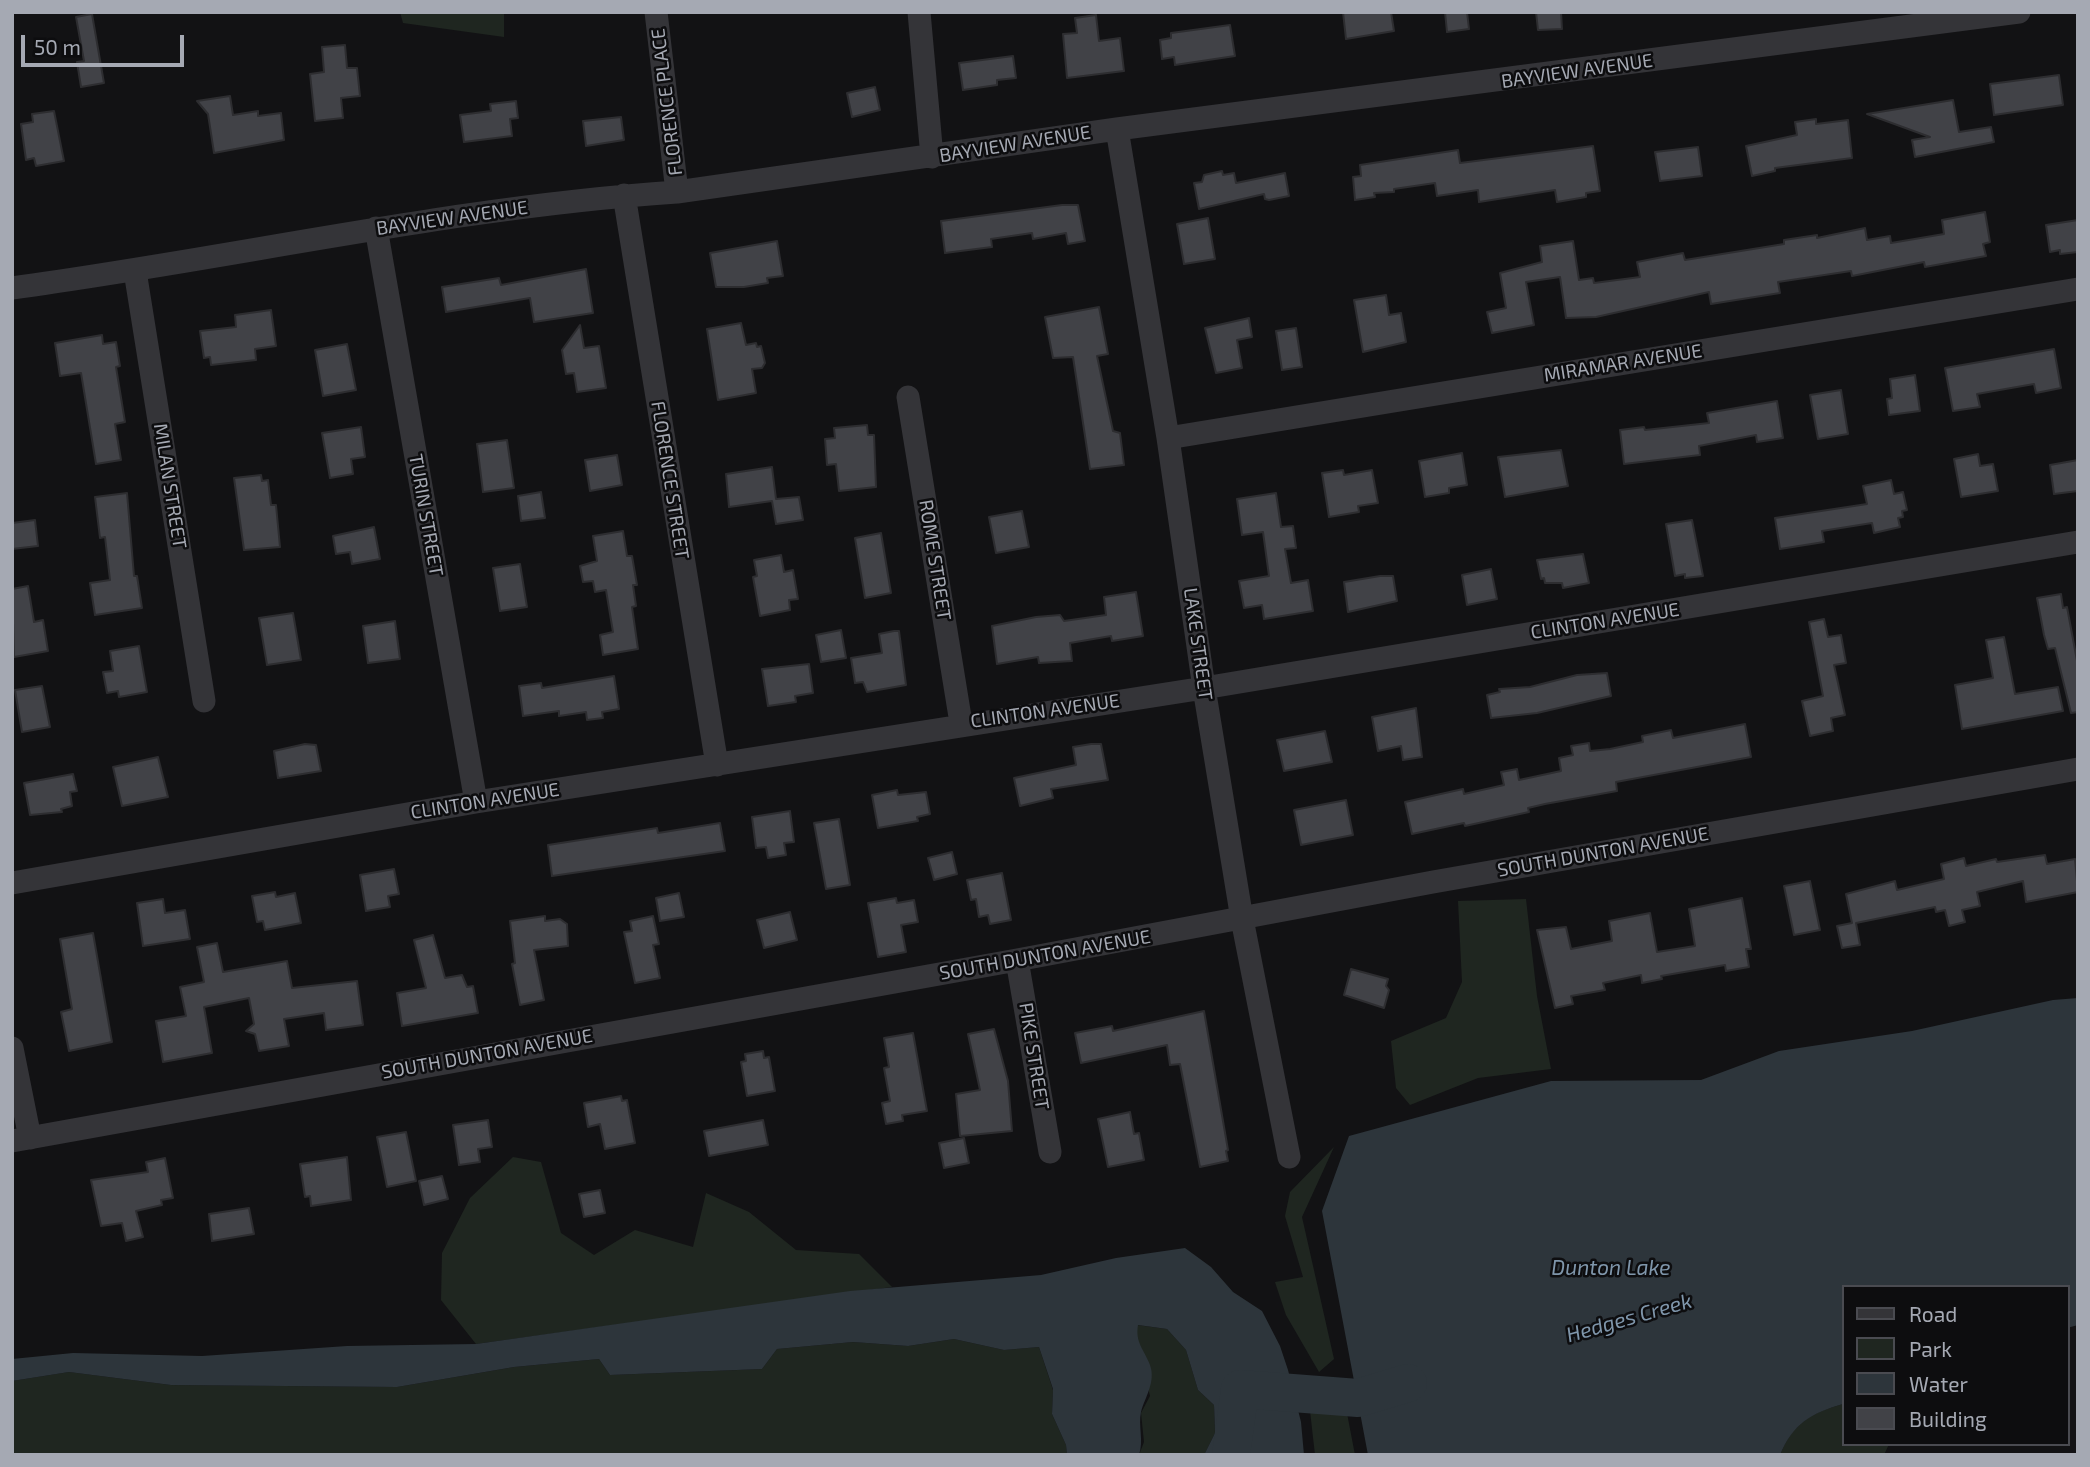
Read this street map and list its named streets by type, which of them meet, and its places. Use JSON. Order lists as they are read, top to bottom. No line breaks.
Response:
{"streets":{"street":["BAYVIEW AVENUE","FLORENCE PLACE","MIRAMAR AVENUE","FLORENCE STREET","MILAN STREET","TURIN STREET","ROME STREET","CLINTON AVENUE","LAKE STREET","SOUTH DUNTON AVENUE","PIKE STREET"]},"crossings":[["BAYVIEW AVENUE","FLORENCE PLACE"],["BAYVIEW AVENUE","FLORENCE STREET"],["BAYVIEW AVENUE","MILAN STREET"],["BAYVIEW AVENUE","TURIN STREET"],["BAYVIEW AVENUE","LAKE STREET"],["MIRAMAR AVENUE","LAKE STREET"],["FLORENCE STREET","CLINTON AVENUE"],["TURIN STREET","CLINTON AVENUE"],["ROME STREET","CLINTON AVENUE"],["CLINTON AVENUE","LAKE STREET"],["LAKE STREET","SOUTH DUNTON AVENUE"],["SOUTH DUNTON AVENUE","PIKE STREET"]],"water":["Dunton Lake","Hedges Creek"],"legend":["Road","Park","Water","Building"],"scale_bar":"50 m"}
